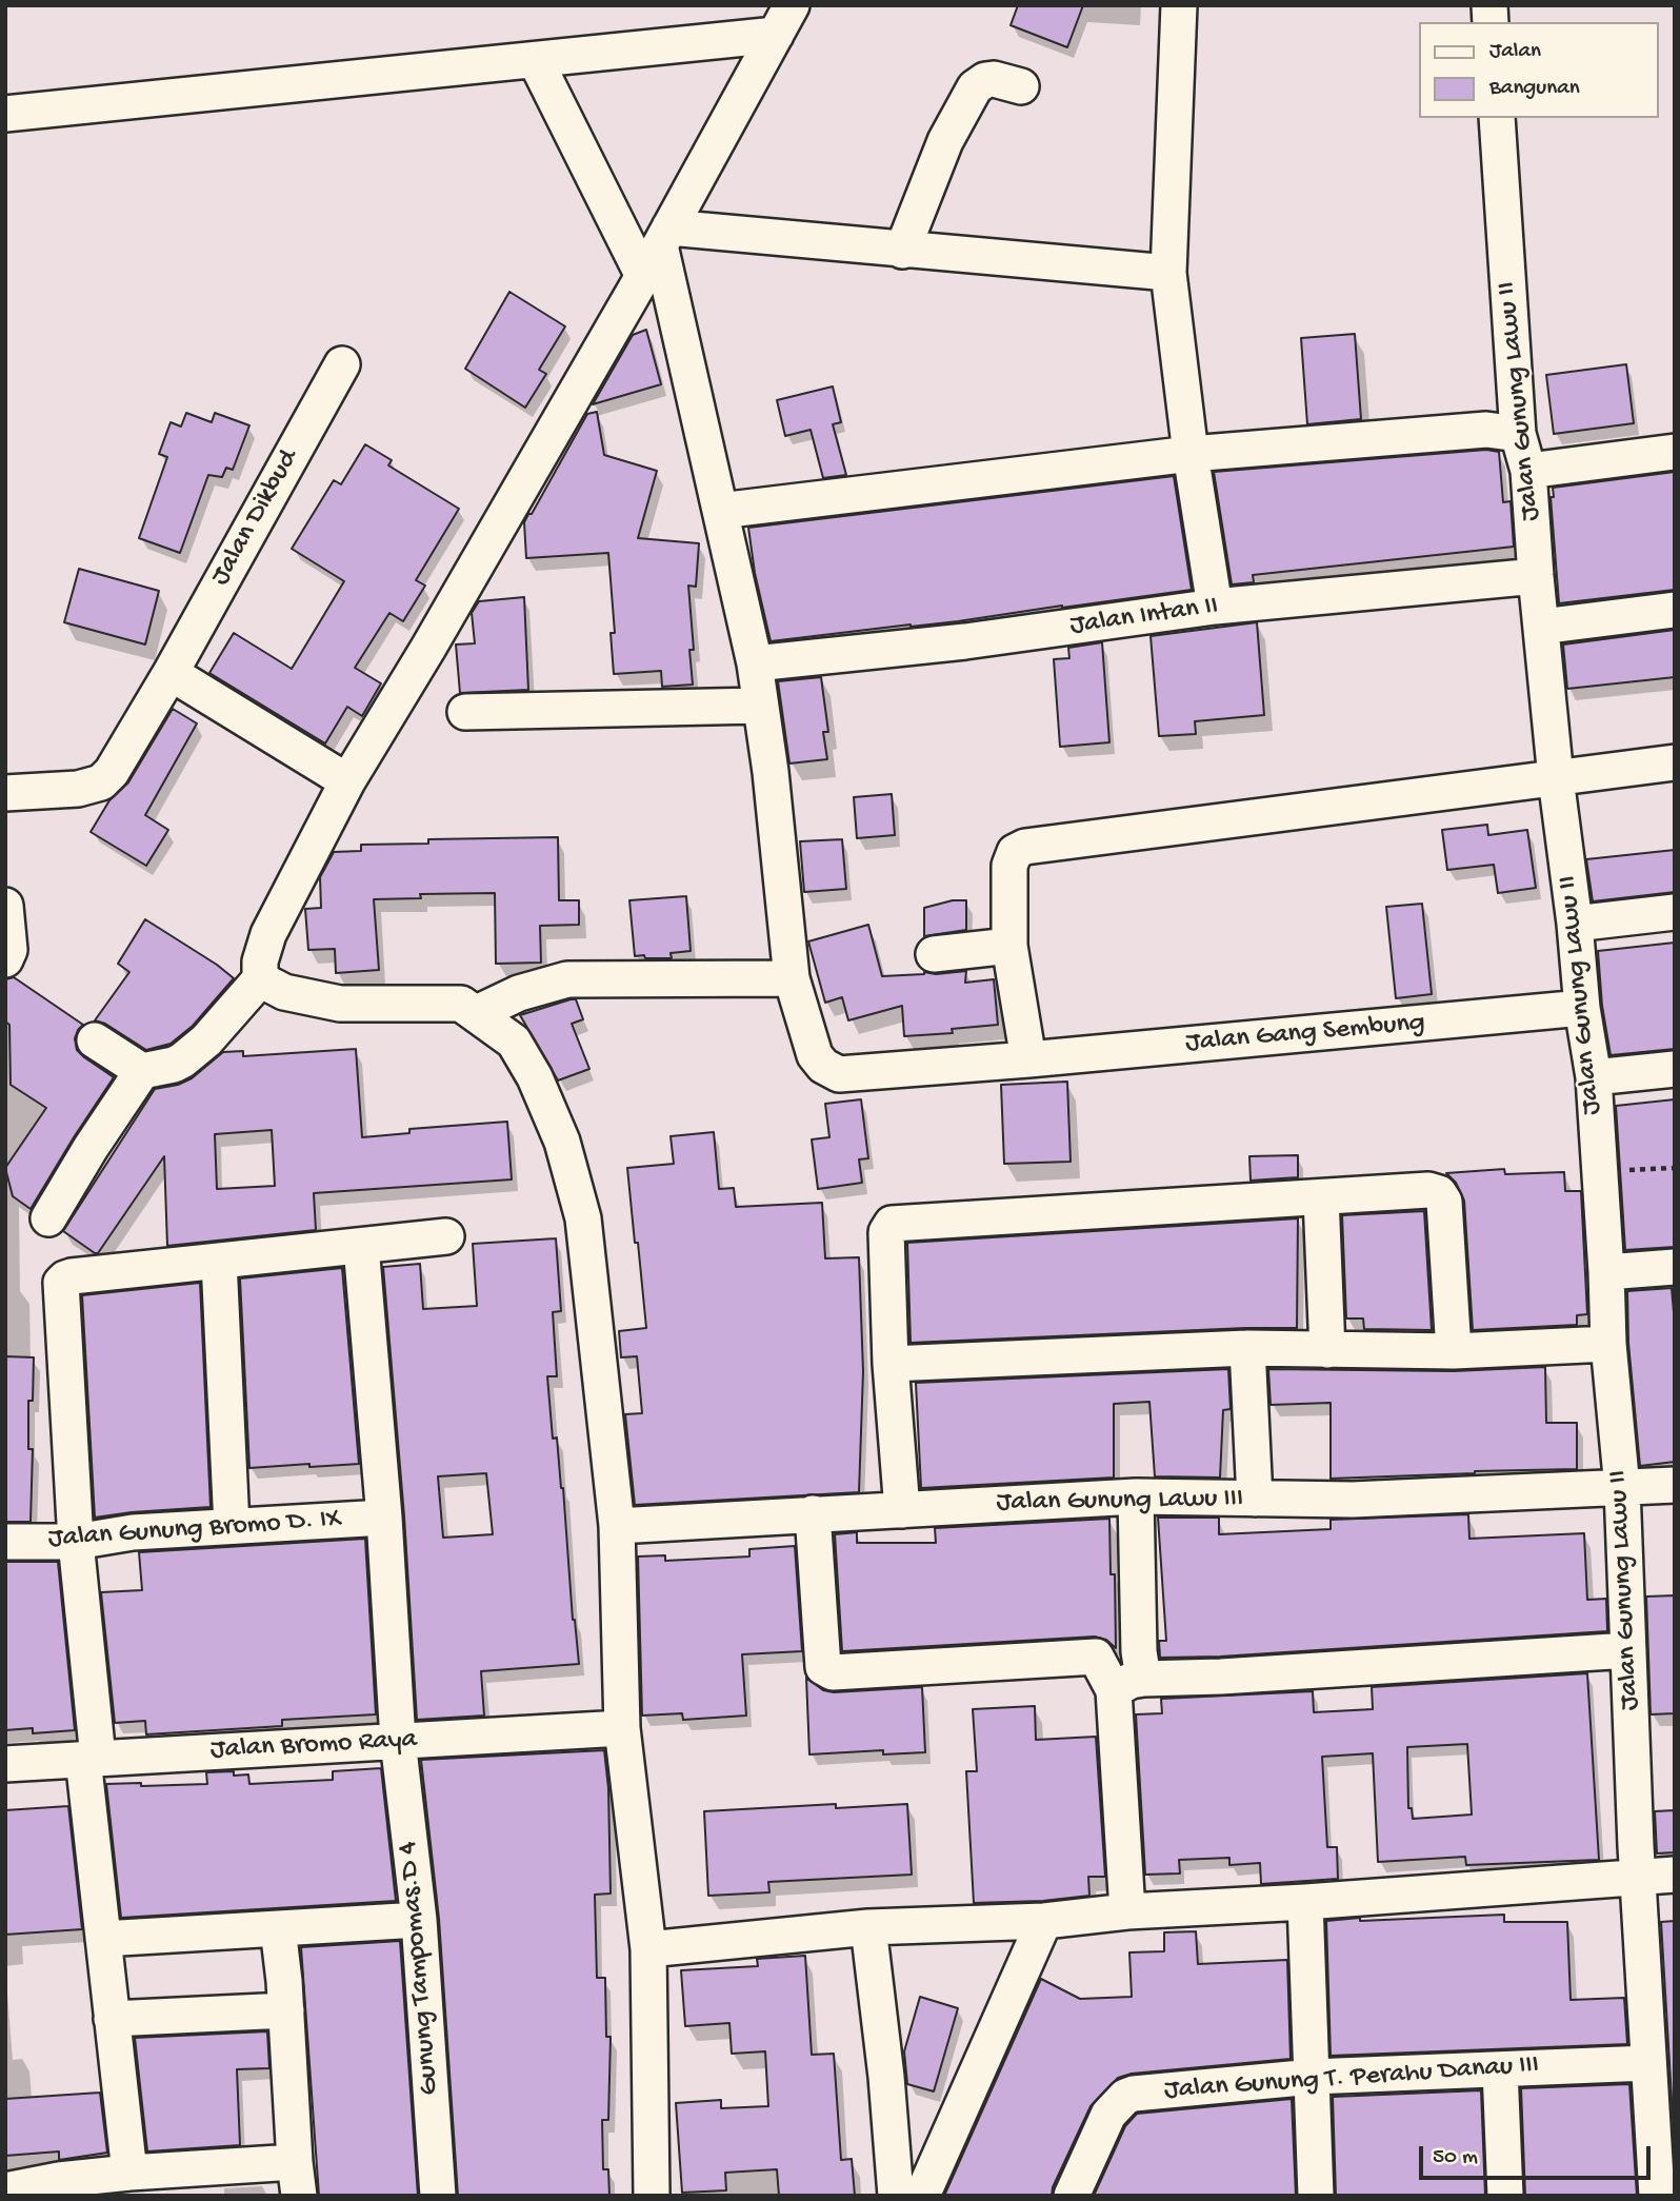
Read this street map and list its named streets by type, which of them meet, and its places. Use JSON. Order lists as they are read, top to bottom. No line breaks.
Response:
{"streets":{"street":["Jalan Gunung Lawu II","Jalan Dikbud","Jalan Intan II","Jalan Gang Sembung","Jalan Gunung Lawu III","Jalan Gunung Bromo D. IX","Jalan Bromo Raya","Gunung Tampomas.D 4","Jalan Gunung T. Perahu Danau III"]},"crossings":[["Jalan Gunung Lawu II","Jalan Intan II"],["Jalan Gunung Lawu II","Jalan Gang Sembung"],["Jalan Gunung Lawu II","Jalan Gunung Lawu III"],["Jalan Gunung Lawu II","Jalan Gunung T. Perahu Danau III"],["Jalan Intan II","Jalan Gang Sembung"],["Jalan Gunung Bromo D. IX","Gunung Tampomas.D 4"],["Jalan Bromo Raya","Gunung Tampomas.D 4"]],"legend":["Jalan","Bangunan"],"scale_bar":"50 m"}
